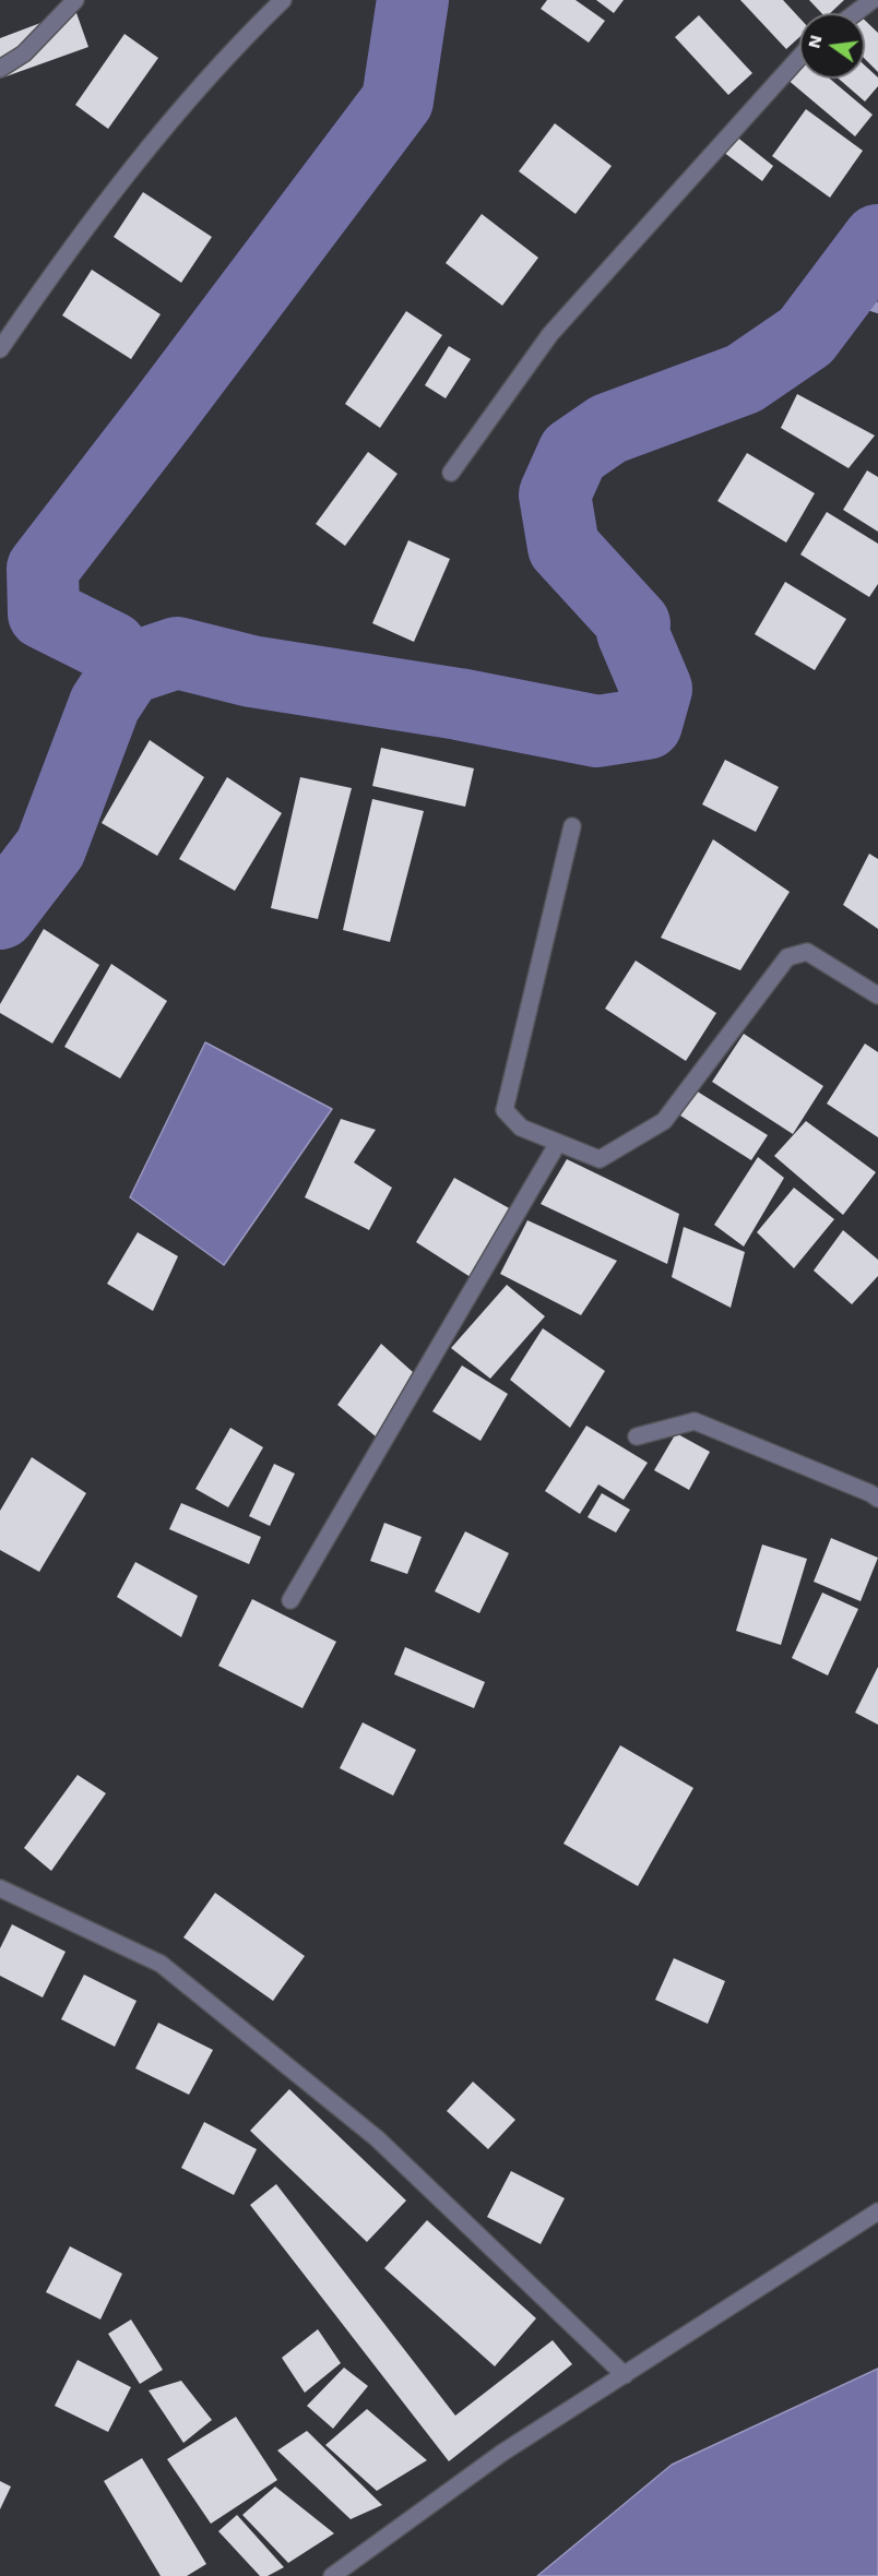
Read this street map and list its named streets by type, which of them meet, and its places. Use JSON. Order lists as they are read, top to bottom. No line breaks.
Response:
{"north":"left"}
